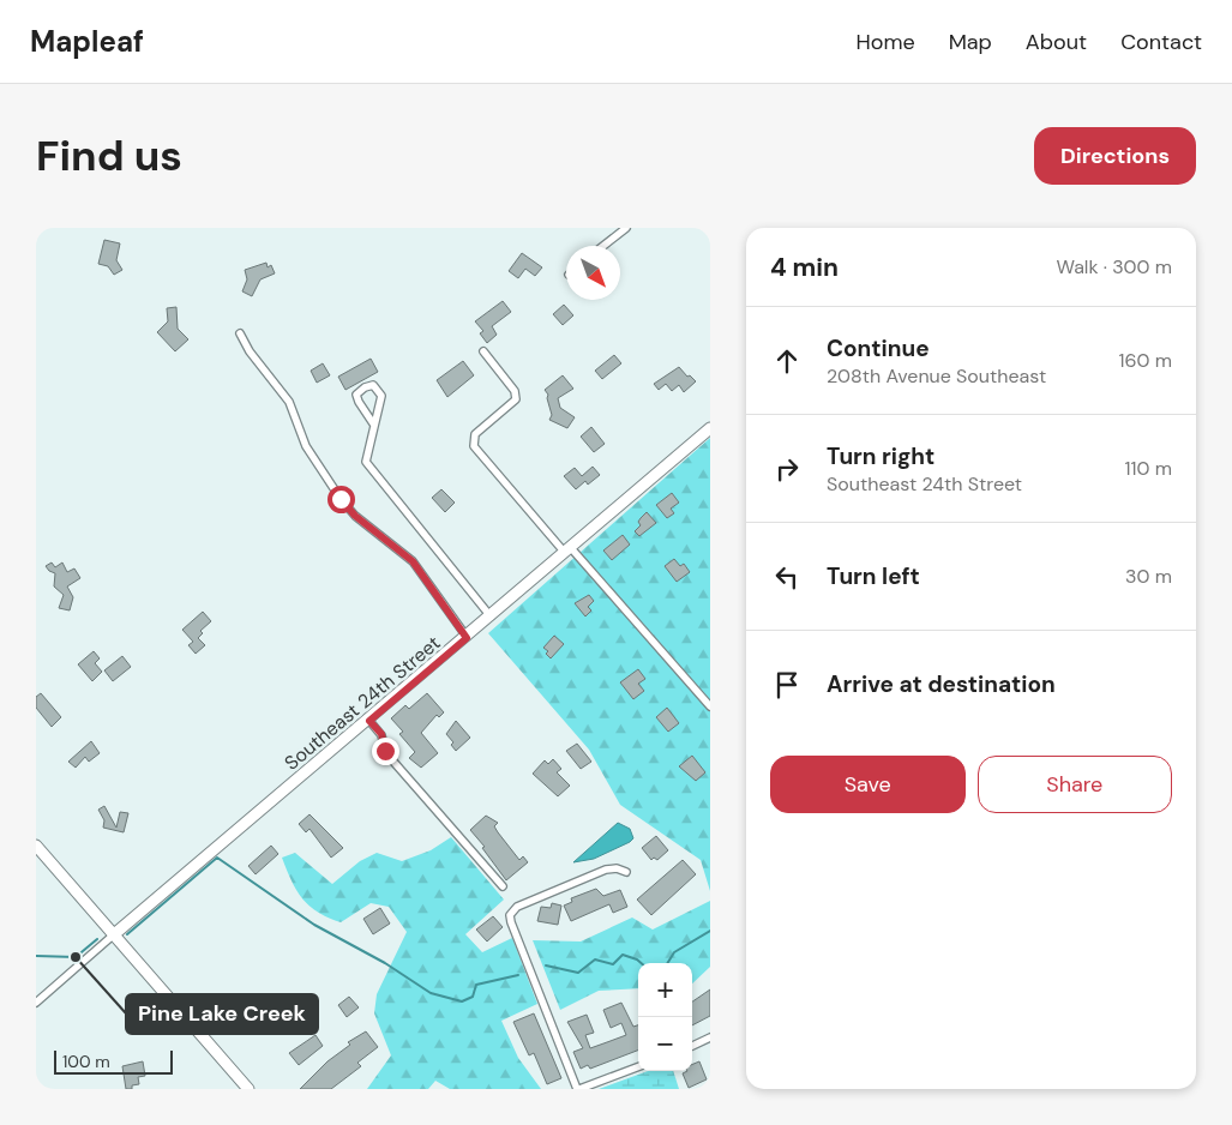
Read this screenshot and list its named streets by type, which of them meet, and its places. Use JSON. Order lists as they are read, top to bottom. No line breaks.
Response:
{"streets":{"street":["Southeast 24th Street"]},"places":["Pine Lake Creek"],"scale_bar":"100 m","north":"bottom right","page":{"header":"Mapleaf","nav":["Home","Map","About","Contact"],"buttons":["Directions",["Save","Share"]],"title":"Find us","heading":["4 min","Walk · 300 m"],"list":[["Continue","208th Avenue Southeast","160 m"],["Turn right","Southeast 24th Street","110 m"],["Turn left","30 m"],"Arrive at destination"],"map_buttons":["+","−"],"scale":"100 m"}}
